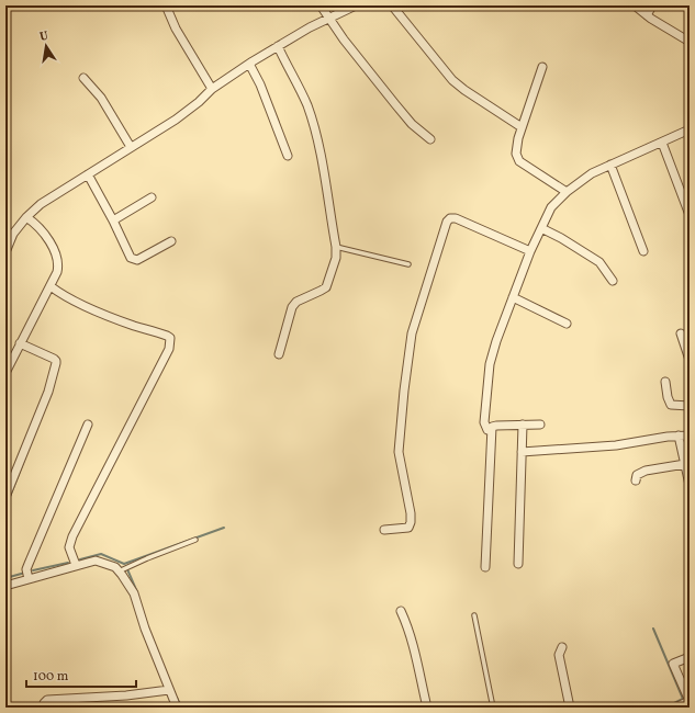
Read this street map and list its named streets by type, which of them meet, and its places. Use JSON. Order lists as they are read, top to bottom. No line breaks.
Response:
{"scale_bar":"100 m","north":"top"}
